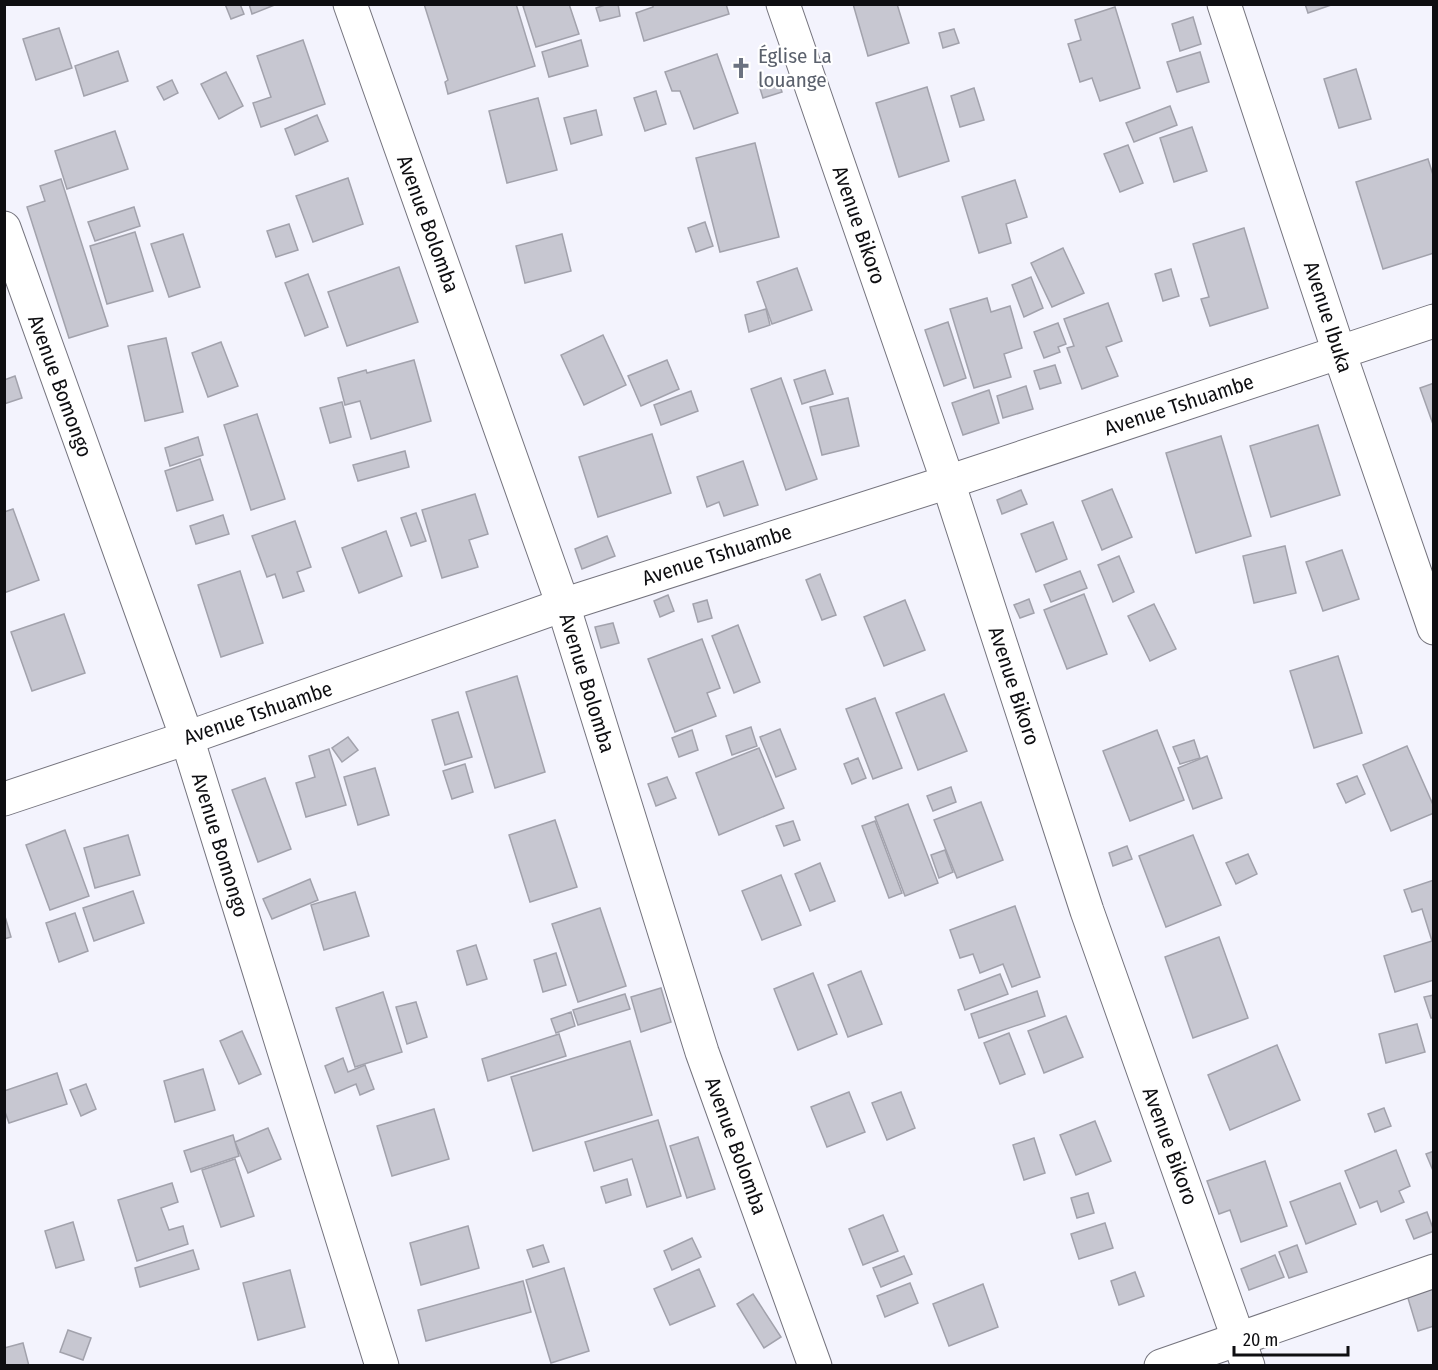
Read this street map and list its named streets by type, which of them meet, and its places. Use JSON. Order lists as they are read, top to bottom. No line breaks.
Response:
{"streets":{"street":["Avenue Bolomba","Avenue Bikoro","Avenue Ibuka","Avenue Bomongo","Avenue Tshuambe"]},"crossings":[["Avenue Bolomba","Avenue Tshuambe"],["Avenue Bikoro","Avenue Tshuambe"],["Avenue Ibuka","Avenue Tshuambe"],["Avenue Bomongo","Avenue Tshuambe"]],"places":{"church":["Église La louange"]},"scale_bar":"20 m"}
